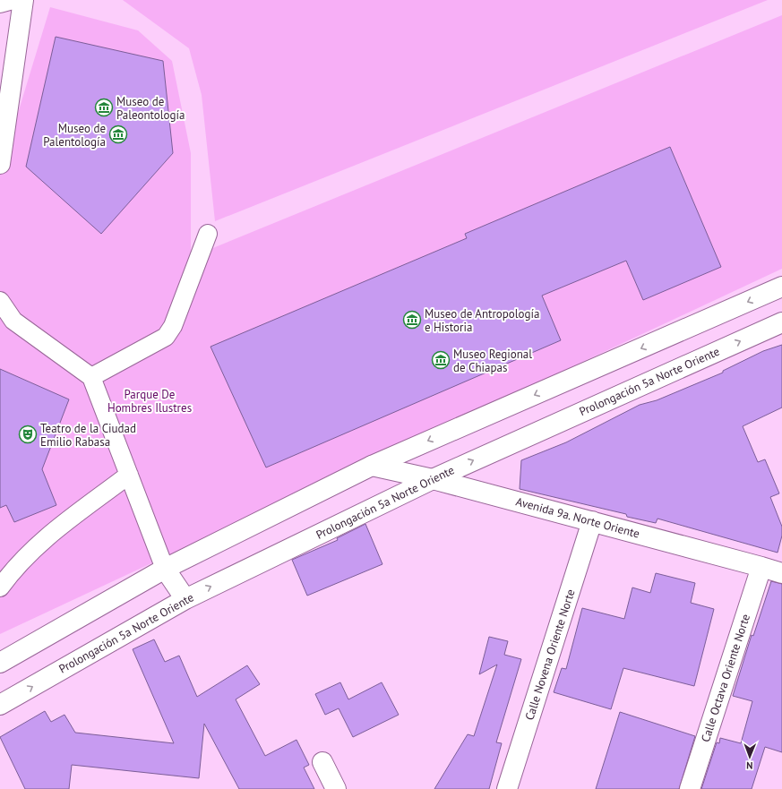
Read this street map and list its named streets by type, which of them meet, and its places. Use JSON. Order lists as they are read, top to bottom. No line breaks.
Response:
{"streets":{"main road":["Prolongación 5a Norte Oriente","Avenida 9a. Norte Oriente","Calle Novena Oriente Norte","Calle Octava Oriente Norte"]},"crossings":[["Prolongación 5a Norte Oriente","Avenida 9a. Norte Oriente"],["Avenida 9a. Norte Oriente","Calle Novena Oriente Norte"],["Avenida 9a. Norte Oriente","Calle Octava Oriente Norte"]],"parks":["Parque De Hombres Ilustres"],"places":{"museum":["Museo de Paleontología","Museo de Palentología","Museo de Antropología e Historia","Museo Regional de Chiapas"],"theatre":["Teatro de la Ciudad Emilio Rabasa"]},"north":"bottom"}
